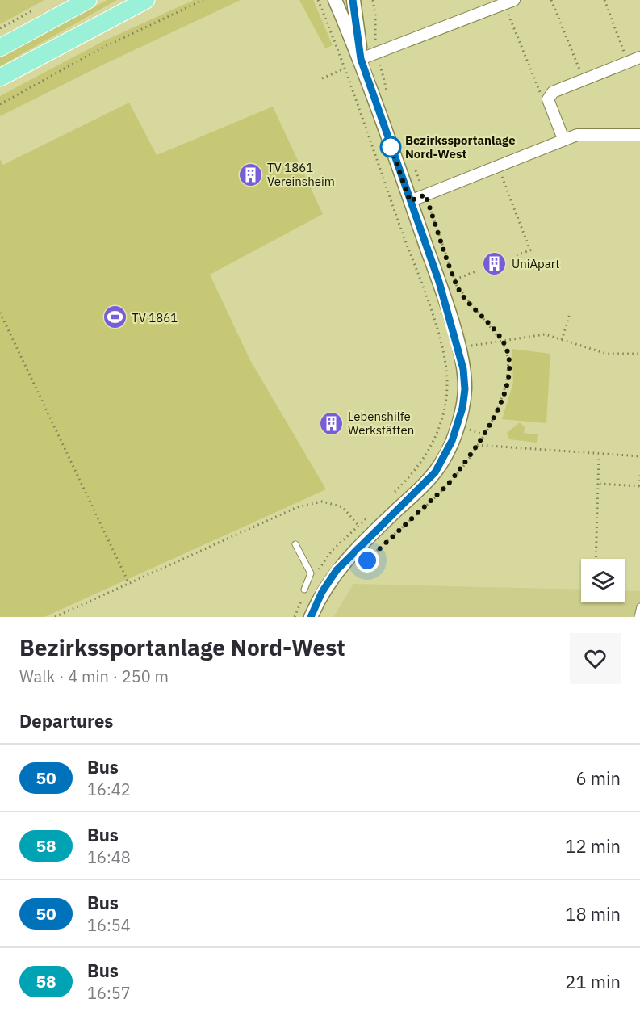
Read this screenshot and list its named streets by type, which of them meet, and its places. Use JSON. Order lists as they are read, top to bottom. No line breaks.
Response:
{"places":{"other":["Bezirkssportanlage Nord-West"],"building":["TV 1861 Vereinsheim","UniApart","Lebenshilfe Werkstätten"],"sports":["TV 1861"]},"lines":["bus line 50"],"page":{"heading":[["Bezirkssportanlage Nord-West","Walk · 4 min · 250 m"],"Departures"],"list":[{"mark":"50","name":"Bus","note":"16:42","value":"6 min"},{"mark":"58","name":"Bus","note":"16:48","value":"12 min"},{"mark":"50","name":"Bus","note":"16:54","value":"18 min"},{"mark":"58","name":"Bus","note":"16:57","value":"21 min"}]}}
